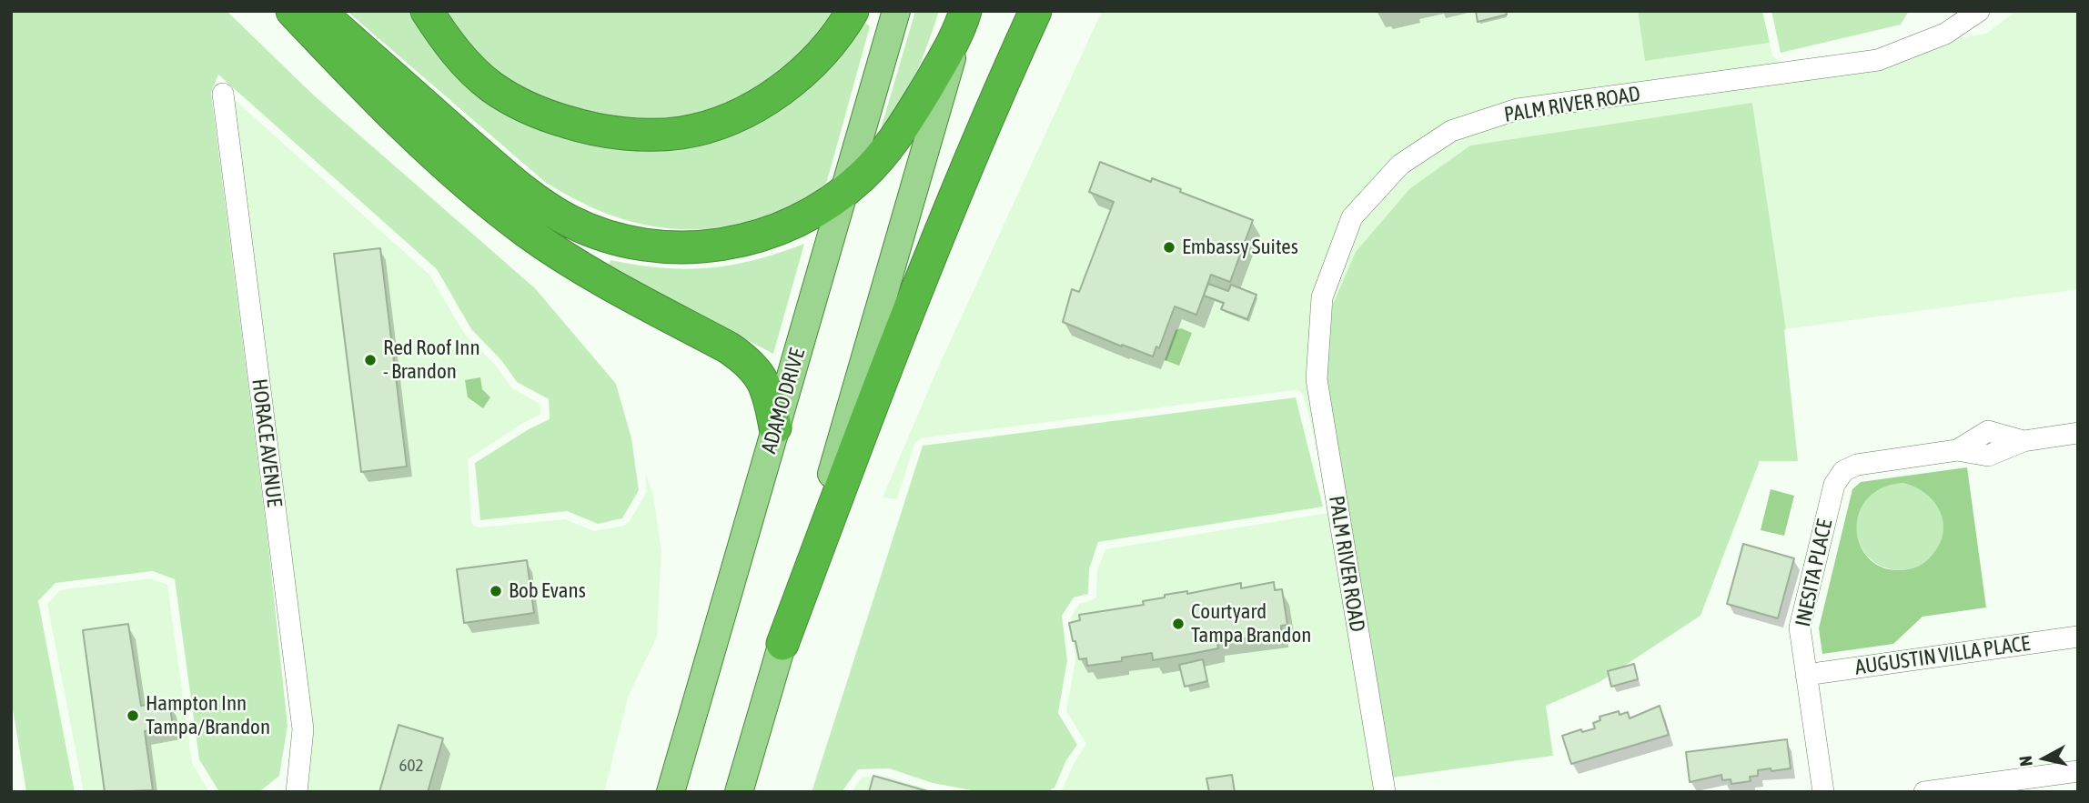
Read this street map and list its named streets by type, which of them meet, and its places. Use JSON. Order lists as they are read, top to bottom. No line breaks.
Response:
{"streets":{"main road":["ADAMO DRIVE"],"street":["PALM RIVER ROAD","HORACE AVENUE","INESITA PLACE","AUGUSTIN VILLA PLACE"]},"crossings":[["INESITA PLACE","AUGUSTIN VILLA PLACE"]],"places":["Embassy Suites","Red Roof Inn - Brandon","Bob Evans","Courtyard Tampa Brandon","Hampton Inn Tampa/Brandon"],"house_numbers":["602"],"north":"left"}
